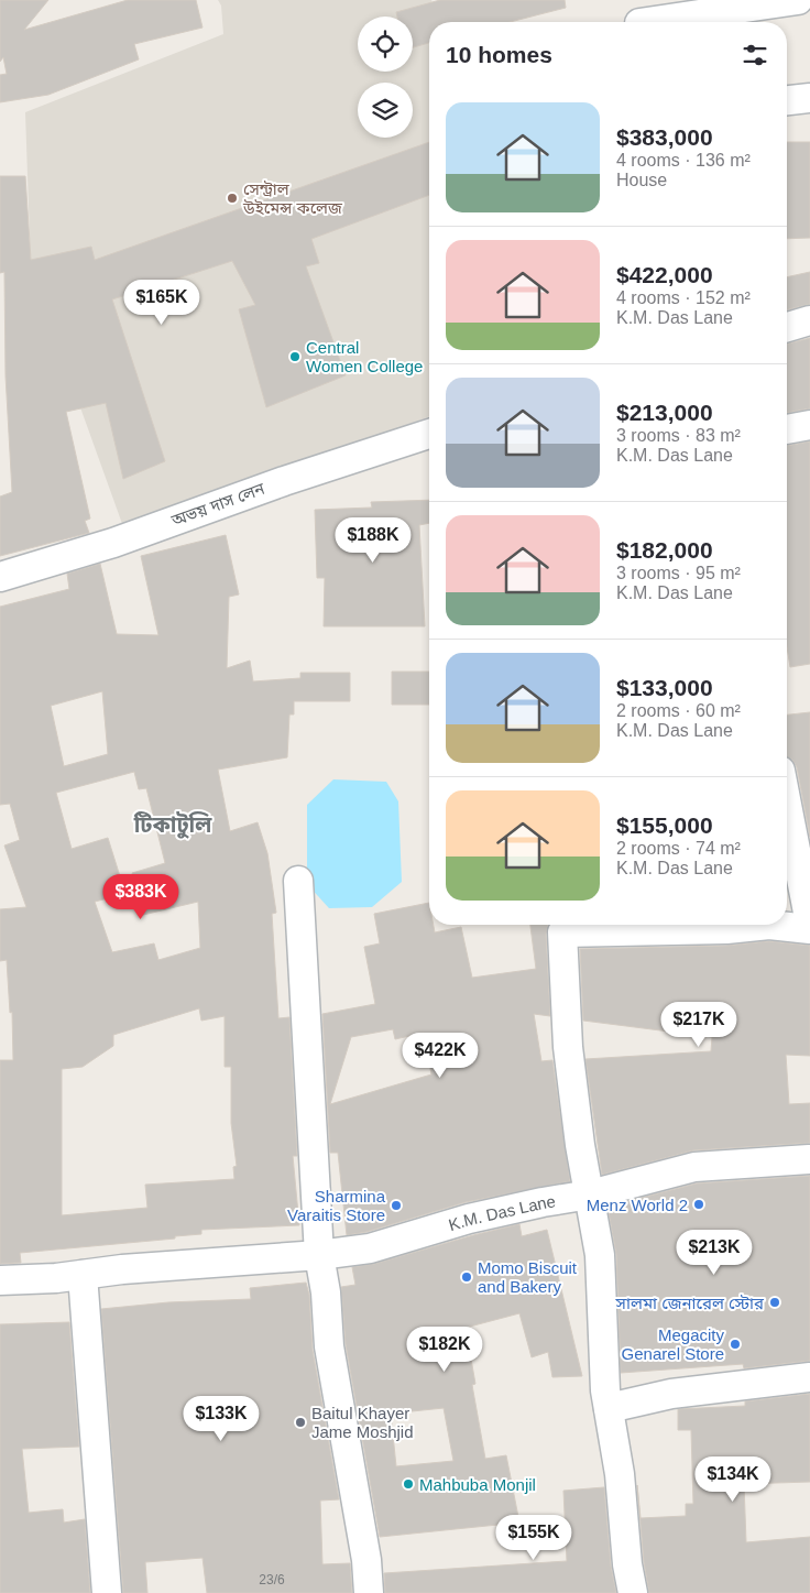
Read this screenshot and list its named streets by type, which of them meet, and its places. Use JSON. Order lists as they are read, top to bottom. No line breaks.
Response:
{"streets":{"street":["অভয় দাস লেন","K.M. Das Lane"]},"districts":["টিকাটুলি"],"places":["সেন্ট্রাল উইমেন্স কলেজ","Central Women College","Menz World 2","Sharmina Varaitis Store","Momo Biscuit and Bakery","সালমা জেনারেল স্টোর","Megacity Genarel Store","Baitul Khayer Jame Moshjid","Mahbuba Monjil"],"house_numbers":["23/6"],"page":{"heading":"10 homes","list":[{"name":"$383,000","note":"4 rooms · 136 m² · House"},{"name":"$422,000","note":"4 rooms · 152 m² · K.M. Das Lane"},{"name":"$213,000","note":"3 rooms · 83 m² · K.M. Das Lane"},{"name":"$182,000","note":"3 rooms · 95 m² · K.M. Das Lane"},{"name":"$133,000","note":"2 rooms · 60 m² · K.M. Das Lane"},{"name":"$155,000","note":"2 rooms · 74 m² · K.M. Das Lane"}],"price":["$165K","$188K","$383K","$217K","$422K","$213K","$182K","$133K","$134K","$155K"]}}
